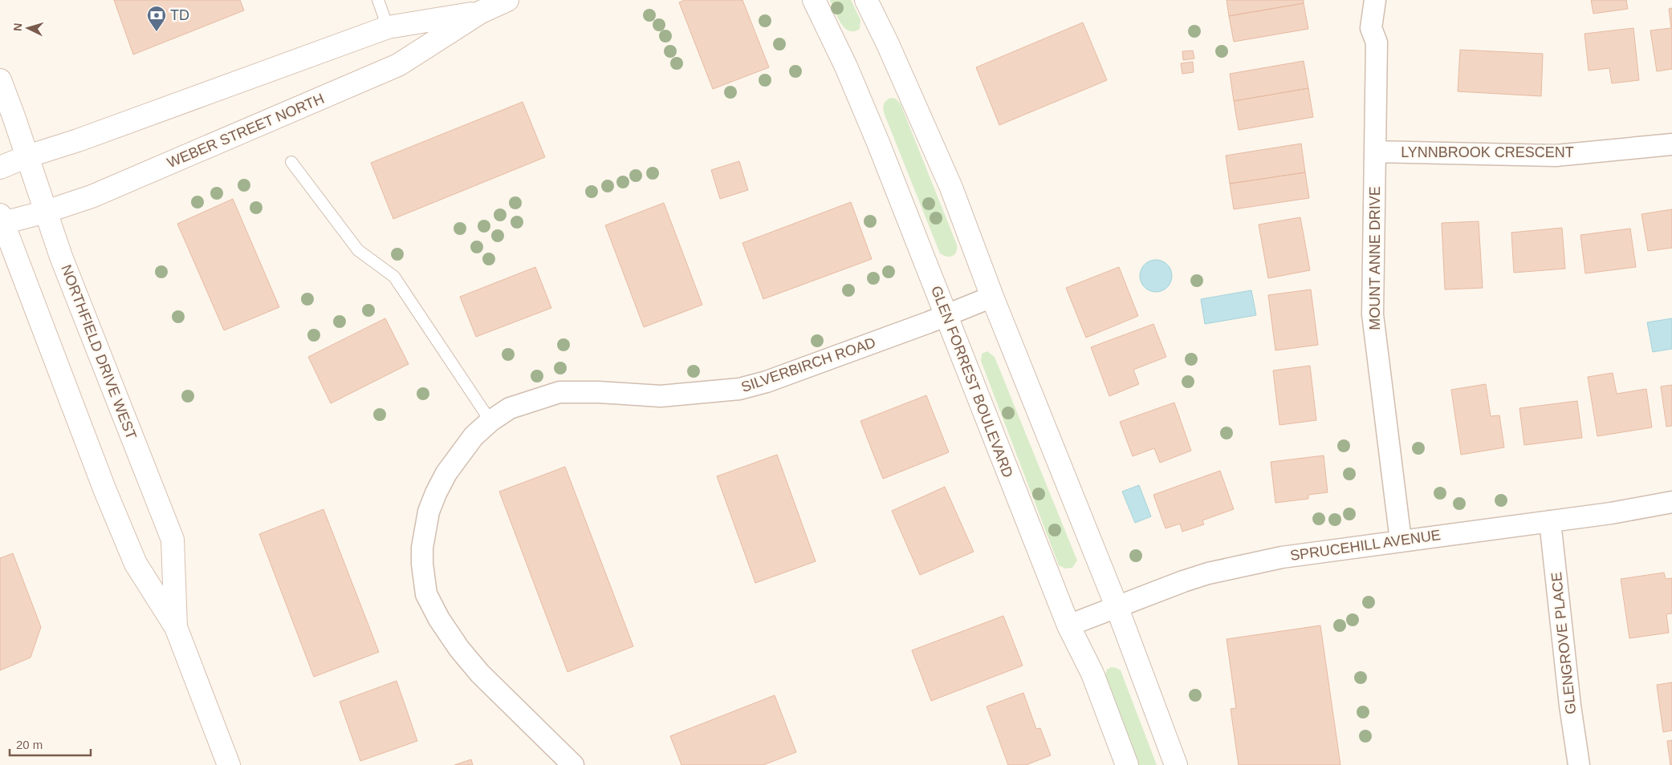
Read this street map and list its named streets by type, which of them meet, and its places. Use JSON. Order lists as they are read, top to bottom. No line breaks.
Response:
{"streets":{"main road":["WEBER STREET NORTH","NORTHFIELD DRIVE WEST","GLEN FORREST BOULEVARD"],"street":["LYNNBROOK CRESCENT","MOUNT ANNE DRIVE","SILVERBIRCH ROAD","SPRUCEHILL AVENUE","GLENGROVE PLACE"]},"crossings":[["WEBER STREET NORTH","NORTHFIELD DRIVE WEST"],["LYNNBROOK CRESCENT","MOUNT ANNE DRIVE"],["MOUNT ANNE DRIVE","SPRUCEHILL AVENUE"],["SILVERBIRCH ROAD","GLEN FORREST BOULEVARD"],["GLEN FORREST BOULEVARD","SPRUCEHILL AVENUE"],["SPRUCEHILL AVENUE","GLENGROVE PLACE"]],"places":{"bank":["TD"]},"scale_bar":"20 m","north":"left"}
